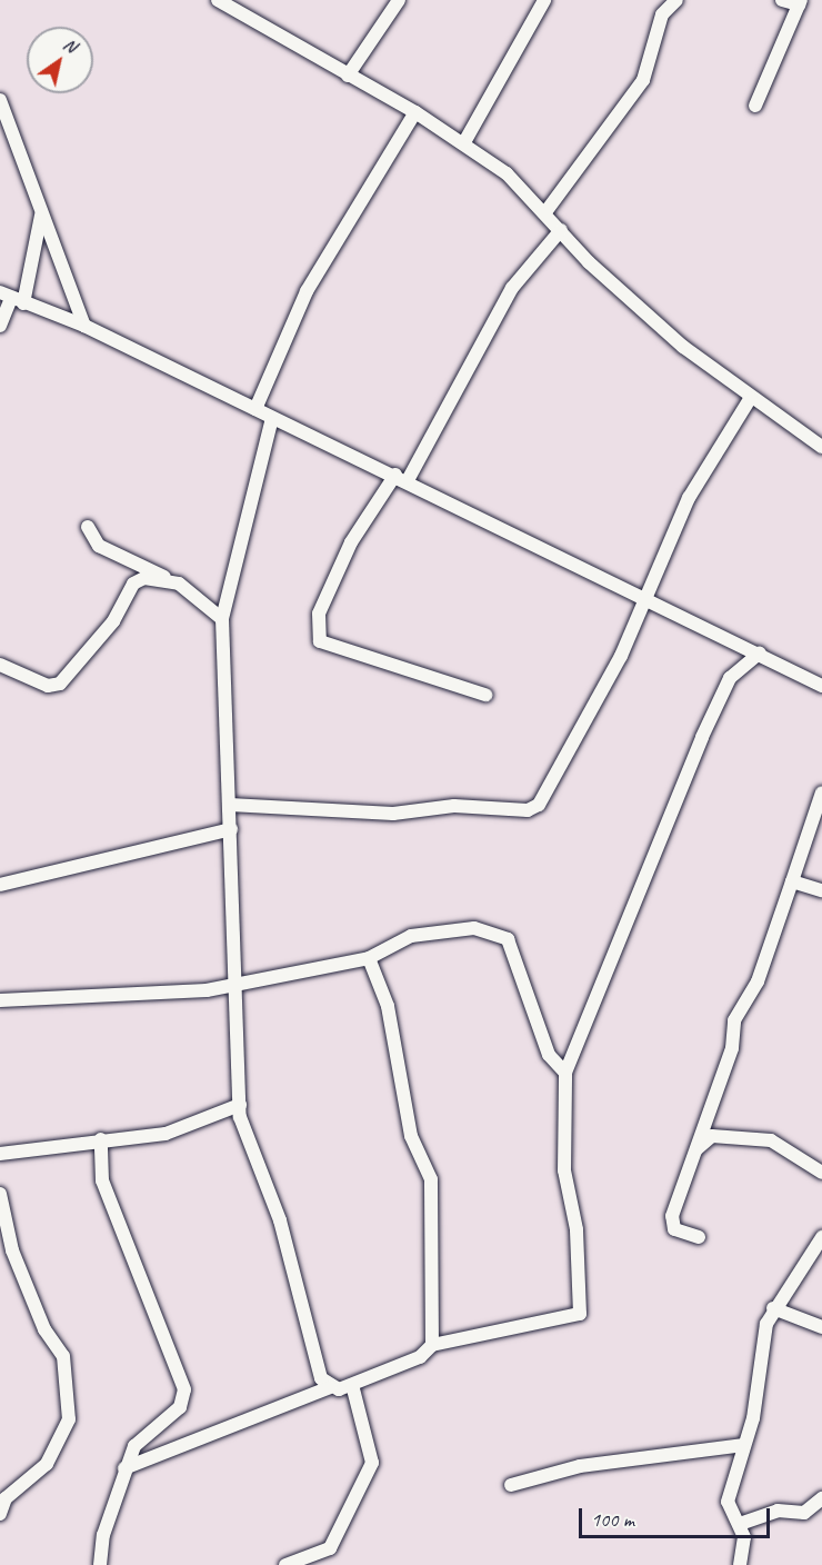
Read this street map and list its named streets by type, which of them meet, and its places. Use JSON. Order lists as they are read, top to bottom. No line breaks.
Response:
{"scale_bar":"100 m","north":"top right"}
